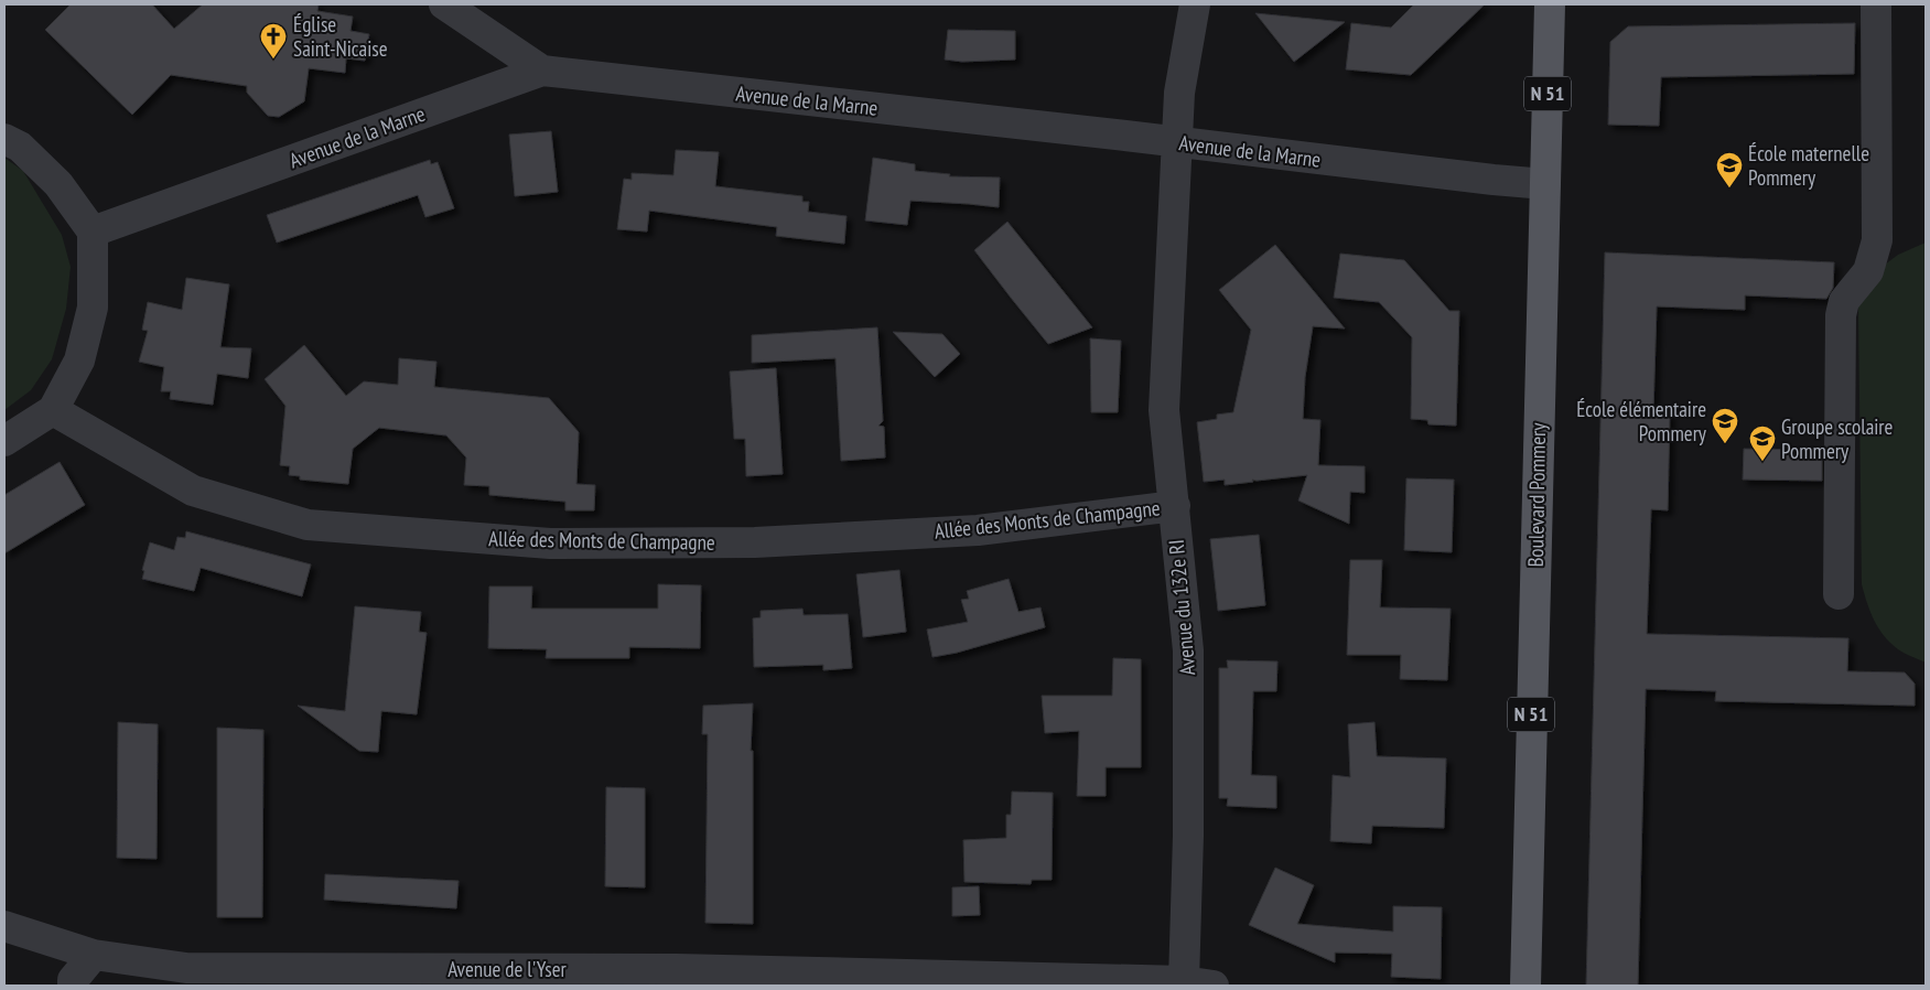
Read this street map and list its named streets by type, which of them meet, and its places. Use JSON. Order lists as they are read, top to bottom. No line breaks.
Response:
{"streets":{"main road":["N 51","Boulevard Pommery"],"street":["Avenue de la Marne","Allée des Monts de Champagne","Avenue du 132e RI","Avenue de l'Yser"]},"crossings":[["Avenue de la Marne","Boulevard Pommery"],["Avenue de la Marne","Avenue du 132e RI"],["Allée des Monts de Champagne","Avenue du 132e RI"],["Avenue du 132e RI","Avenue de l'Yser"]],"places":{"church":["Église Saint-Nicaise"],"school or university":["École maternelle Pommery","École élémentaire Pommery","Groupe scolaire Pommery"]}}
